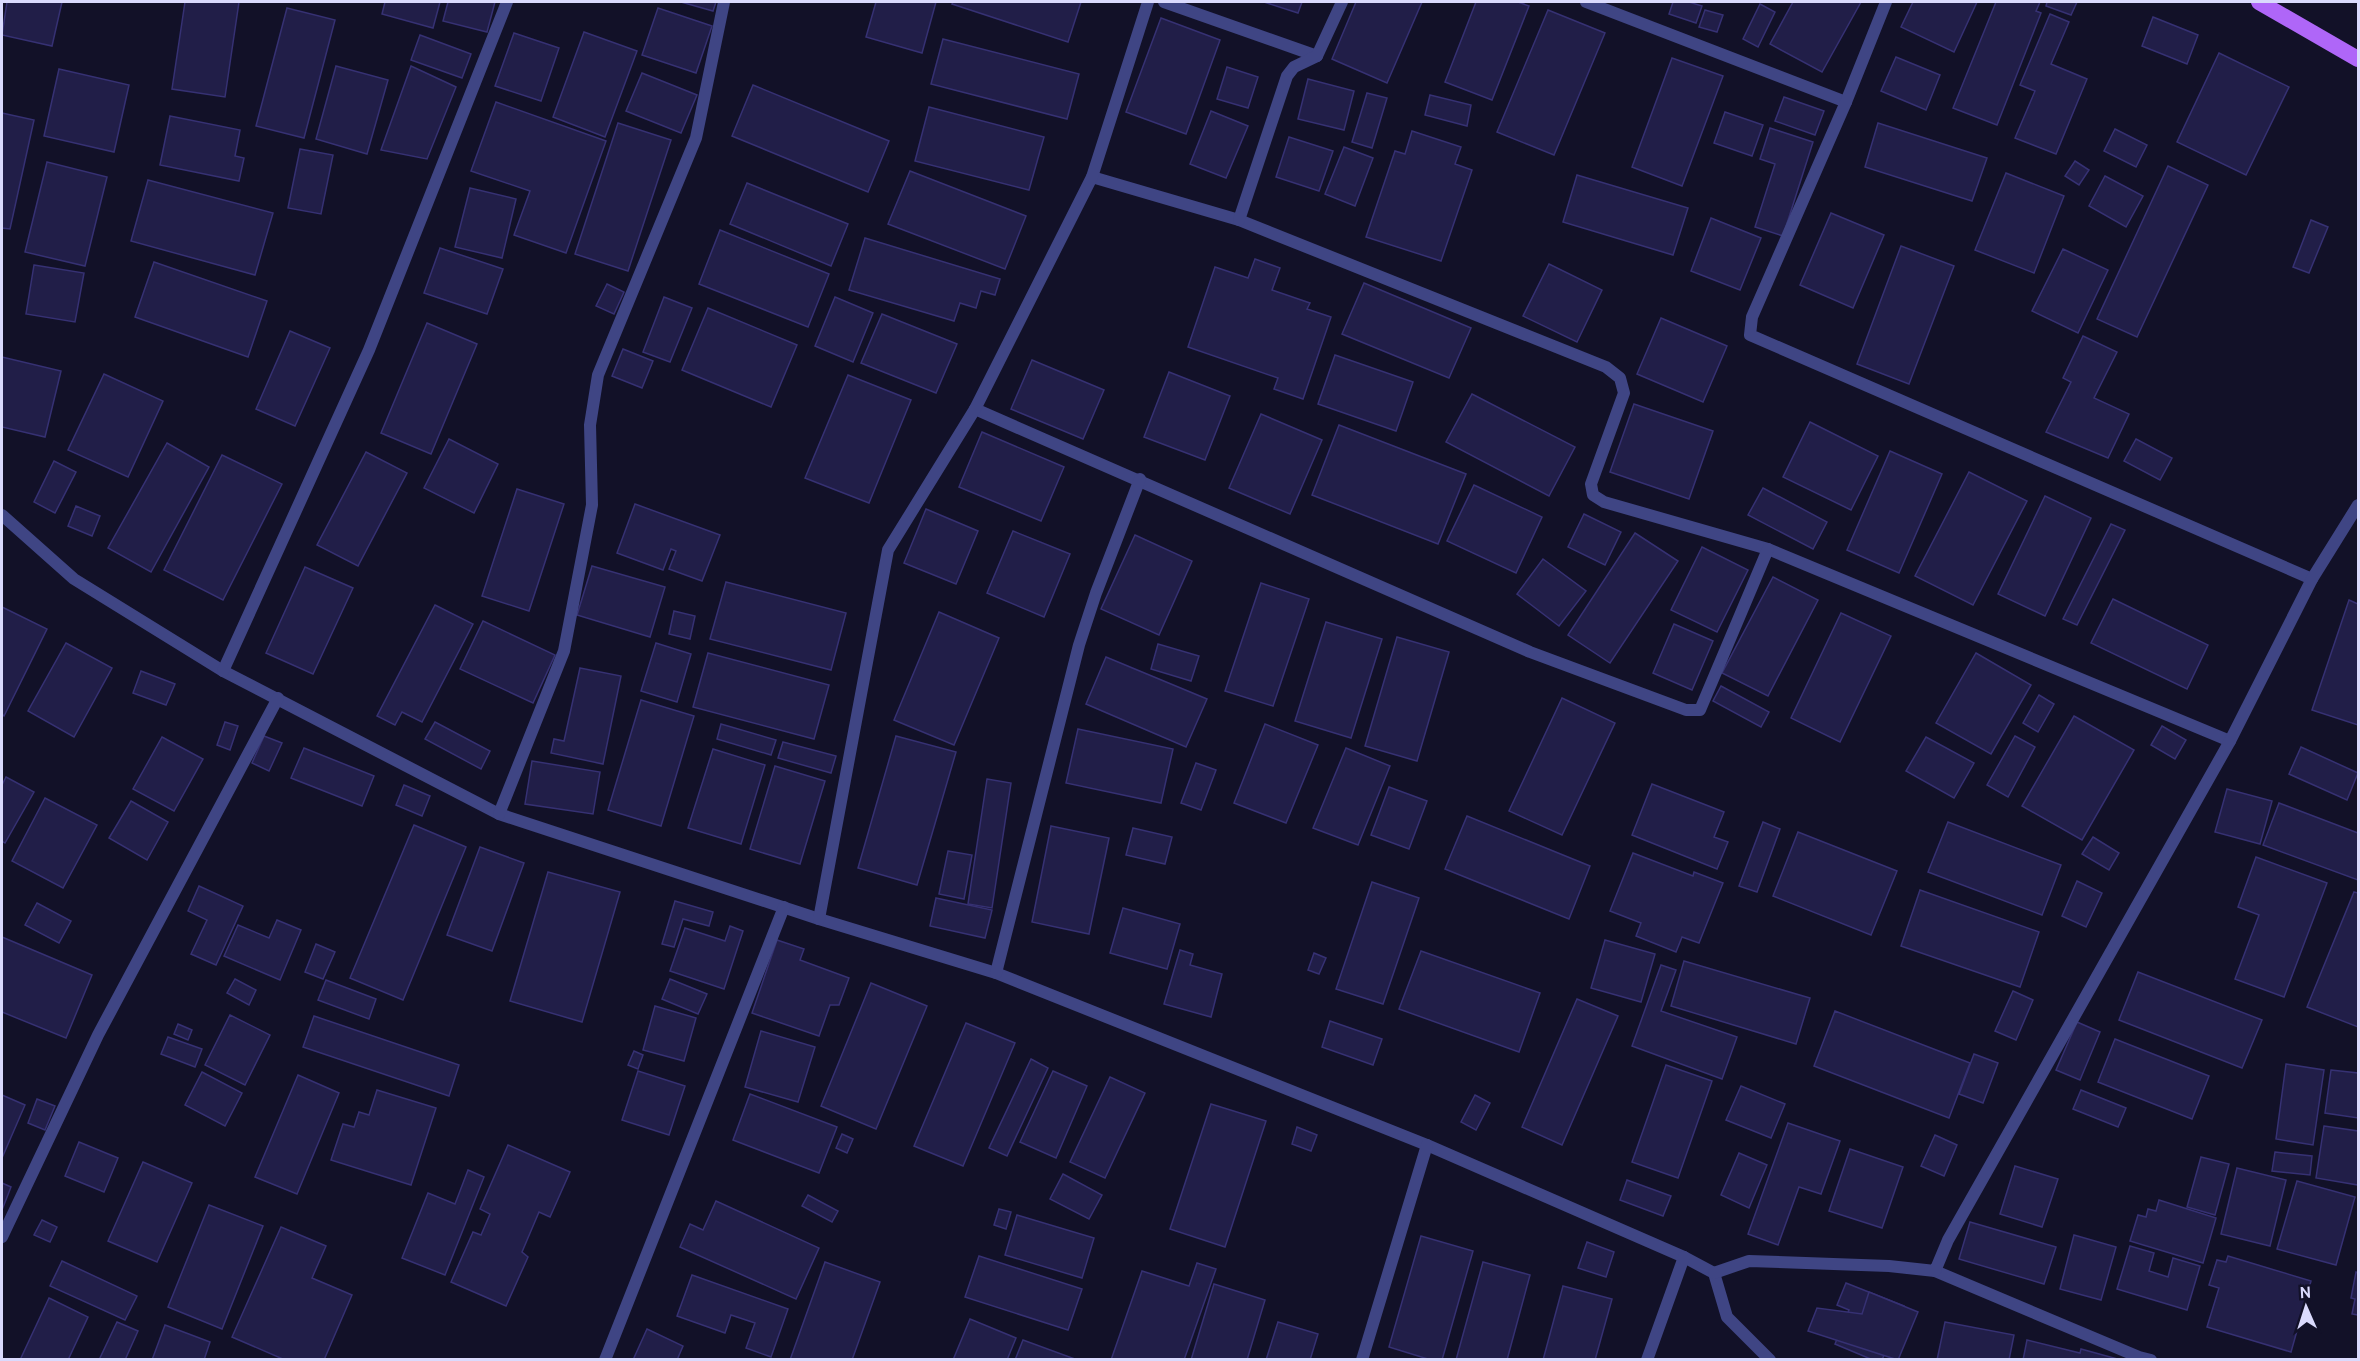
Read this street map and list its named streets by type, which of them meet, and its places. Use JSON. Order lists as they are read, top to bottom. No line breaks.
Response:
{"north":"top"}
